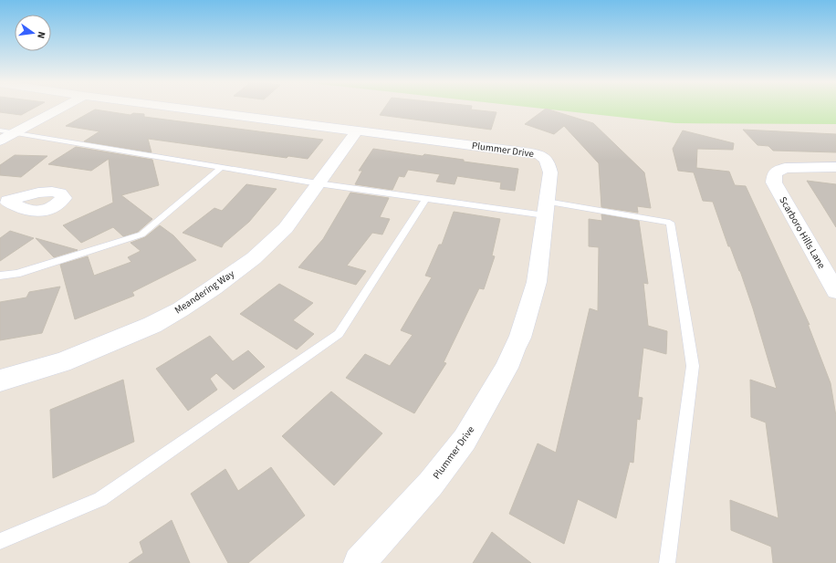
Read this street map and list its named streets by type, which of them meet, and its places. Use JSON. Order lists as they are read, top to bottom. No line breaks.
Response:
{"streets":{"street":["Plummer Drive","Scarboro Hills Lane","Meandering Way"]},"crossings":[["Plummer Drive","Meandering Way"]],"north":"right"}
